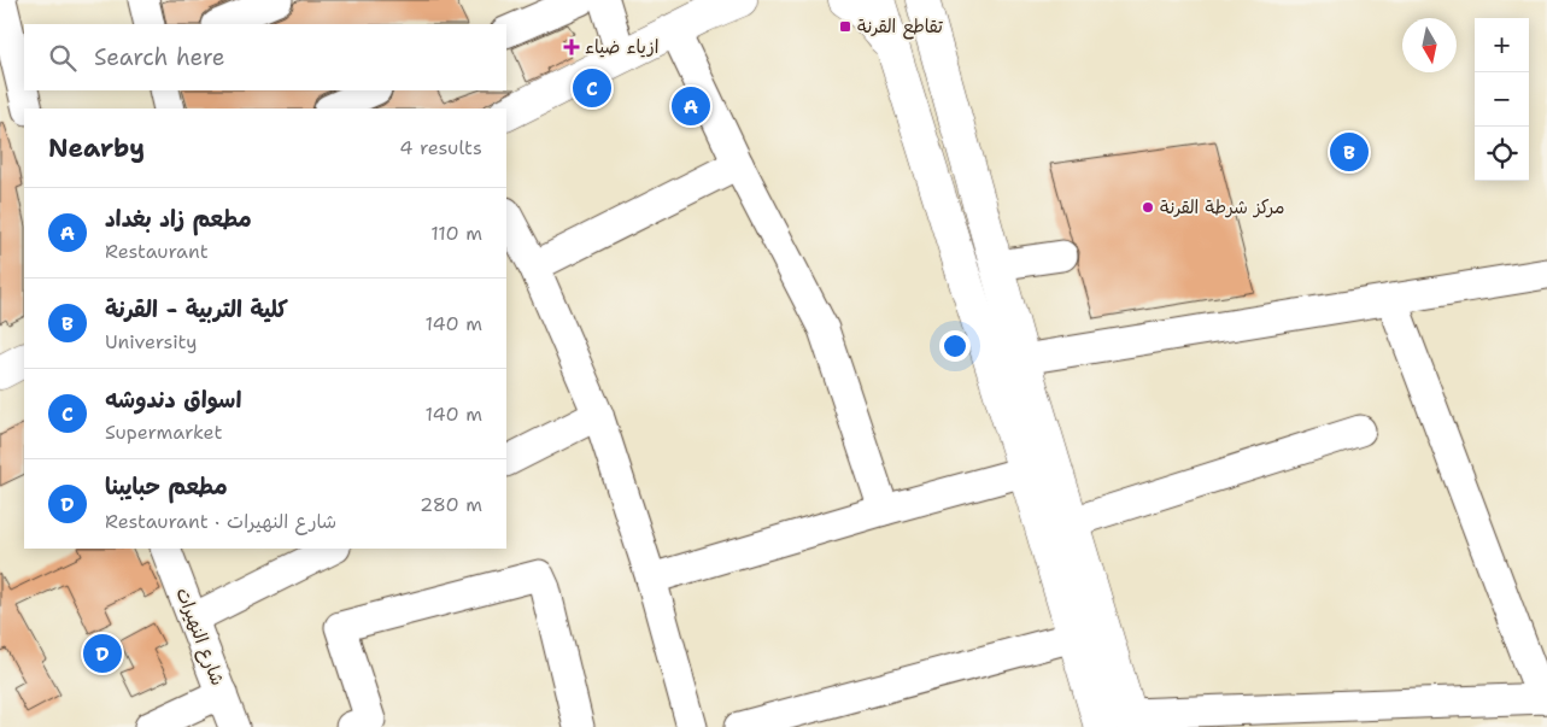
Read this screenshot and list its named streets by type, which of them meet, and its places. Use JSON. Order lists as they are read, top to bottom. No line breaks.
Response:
{"streets":{"street":["شارع النهيرات"]},"places":{"transit":["تقاطع القرنة"],"health":["ازياء ضياء"],"other":["مركز شرطة القرنة"]},"north":"bottom","page":{"map_buttons":["+","−"],"search":"Search here","pins":["C","A","B","D"],"heading":["Nearby","4 results"],"list":[{"mark":"A","name":"مطعم زاد بغداد","note":"Restaurant","value":"110 m"},{"mark":"B","name":"كلية التربية - القرنة","note":"University","value":"140 m"},{"mark":"C","name":"اسواق دندوشه","note":"Supermarket","value":"140 m"},{"mark":"D","name":"مطعم حبايبنا","note":"Restaurant · شارع النهيرات","value":"280 m"}]}}
